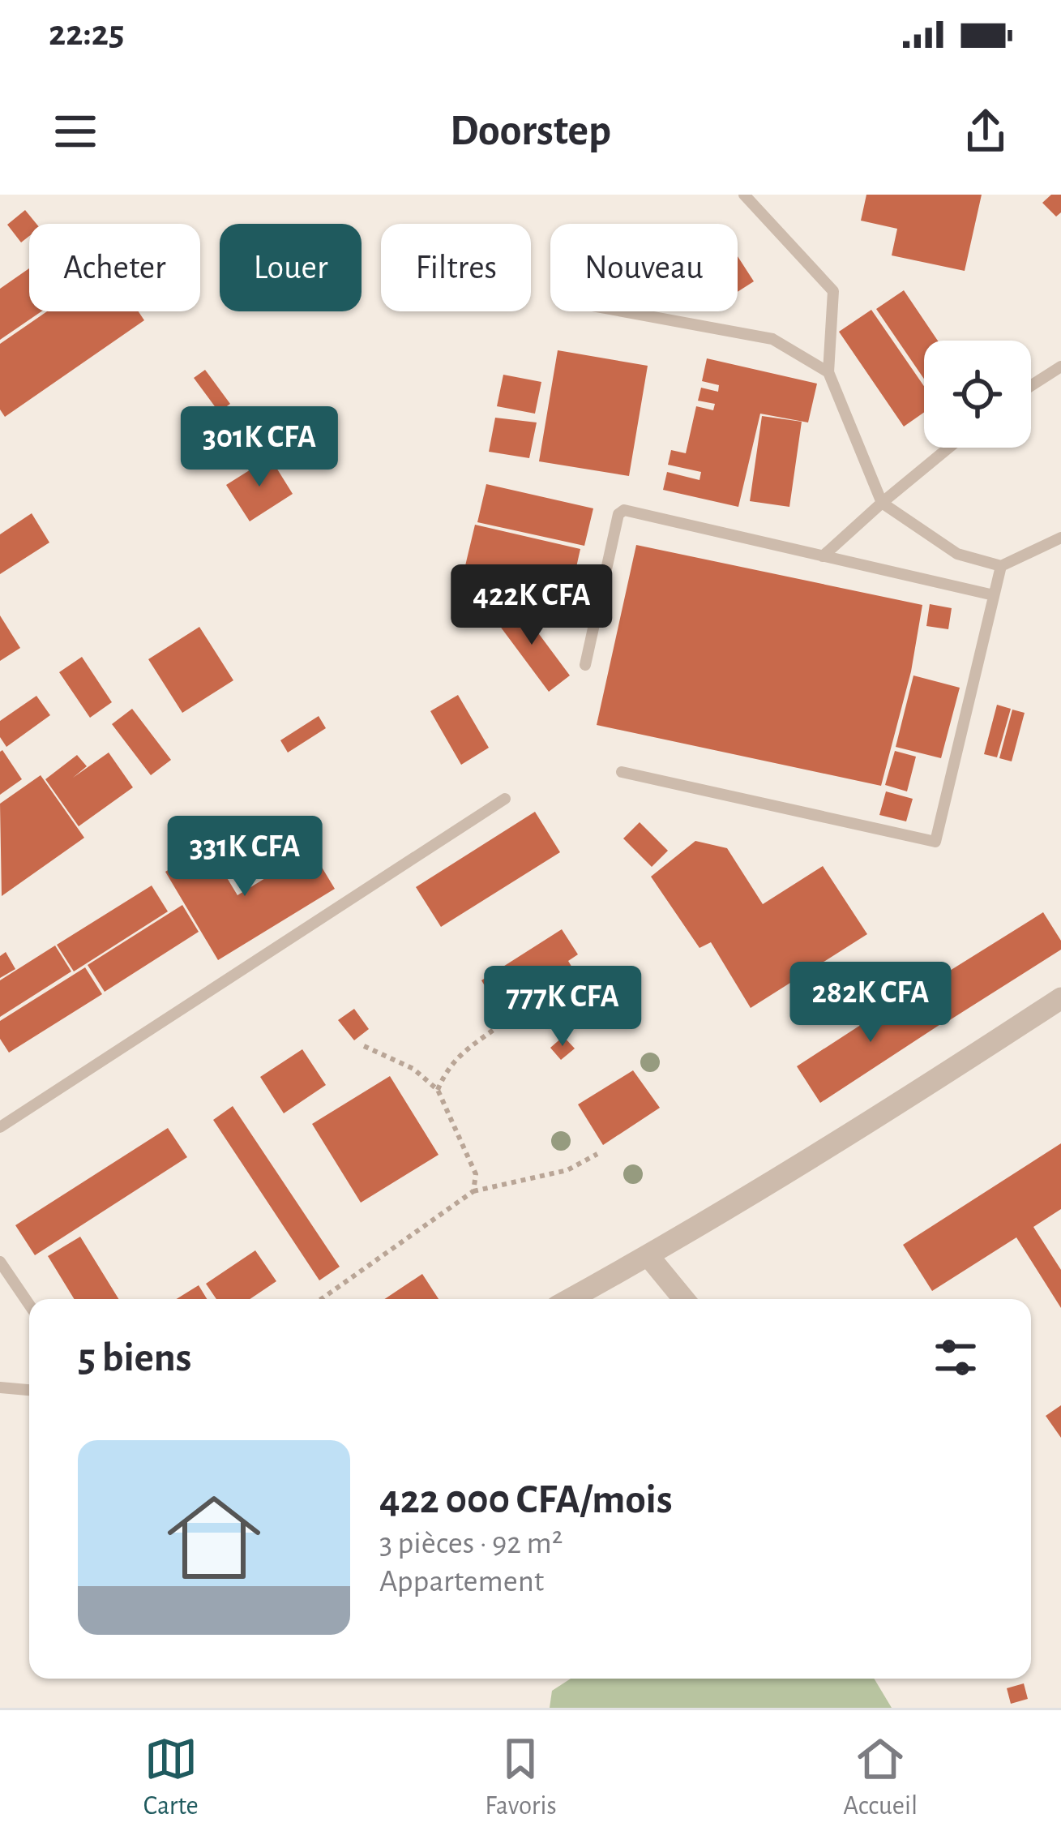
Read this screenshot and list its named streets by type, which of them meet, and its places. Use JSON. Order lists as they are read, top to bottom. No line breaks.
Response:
{"page":{"status":"22:25","header":"Doorstep","chip":["Acheter","Louer","Filtres","Nouveau"],"price":["301K CFA","422K CFA","331K CFA","282K CFA","777K CFA"],"heading":"5 biens","list":[{"name":"422 000 CFA/mois","note":"3 pièces · 92 m² · Appartement"}],"tabs":["Carte","Favoris","Accueil"]}}
